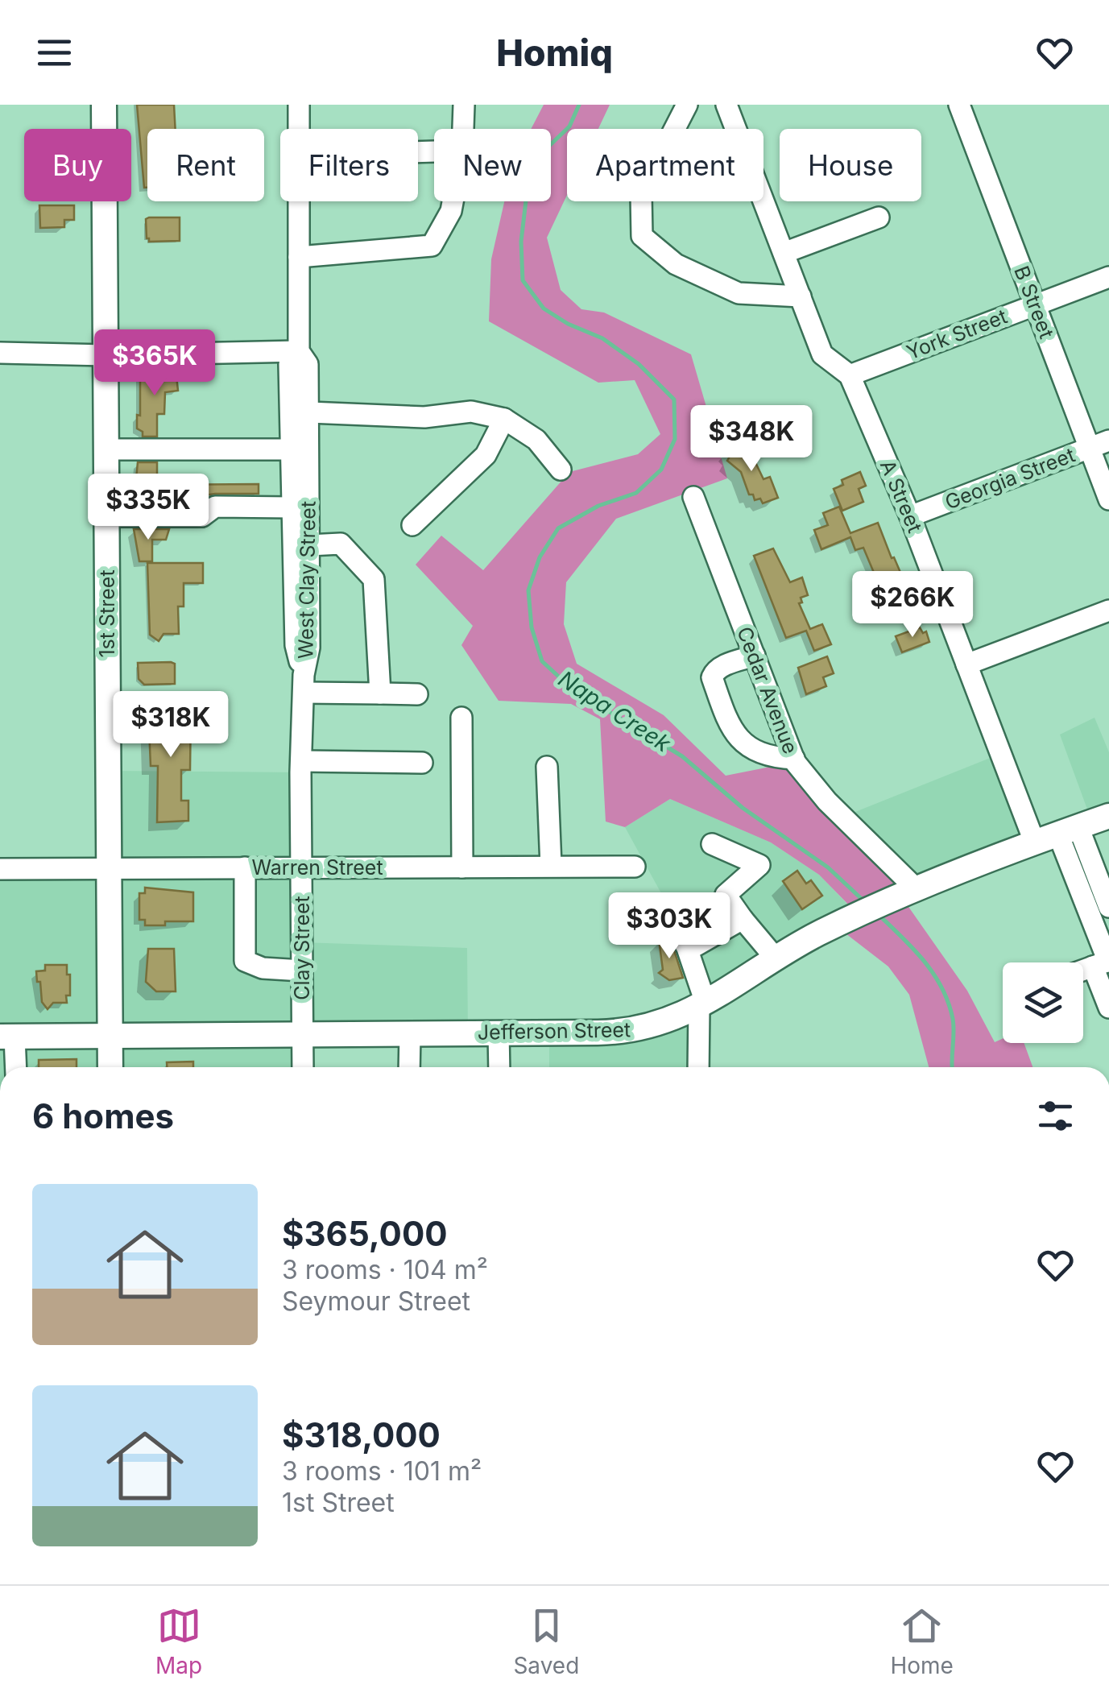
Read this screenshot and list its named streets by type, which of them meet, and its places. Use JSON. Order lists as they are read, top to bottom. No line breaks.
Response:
{"streets":{"main road":["1st Street","Jefferson Street"],"street":["B Street","York Street","Georgia Street","A Street","West Clay Street","Cedar Avenue","Warren Street","Clay Street"]},"crossings":[["B Street","York Street"],["B Street","Georgia Street"],["York Street","A Street"],["Georgia Street","A Street"],["A Street","Jefferson Street"],["West Clay Street","Clay Street"],["1st Street","Warren Street"],["1st Street","Jefferson Street"],["Cedar Avenue","Jefferson Street"],["Warren Street","Clay Street"],["Clay Street","Jefferson Street"]],"water":["Napa Creek"],"page":{"header":"Homiq","chip":["Buy","Rent","Filters","New","Apartment","House"],"price":["$365K","$348K","$335K","$266K","$318K","$303K"],"heading":"6 homes","list":[{"name":"$365,000","note":"3 rooms · 104 m² · Seymour Street"},{"name":"$318,000","note":"3 rooms · 101 m² · 1st Street"}],"tabs":["Map","Saved","Home"]}}
